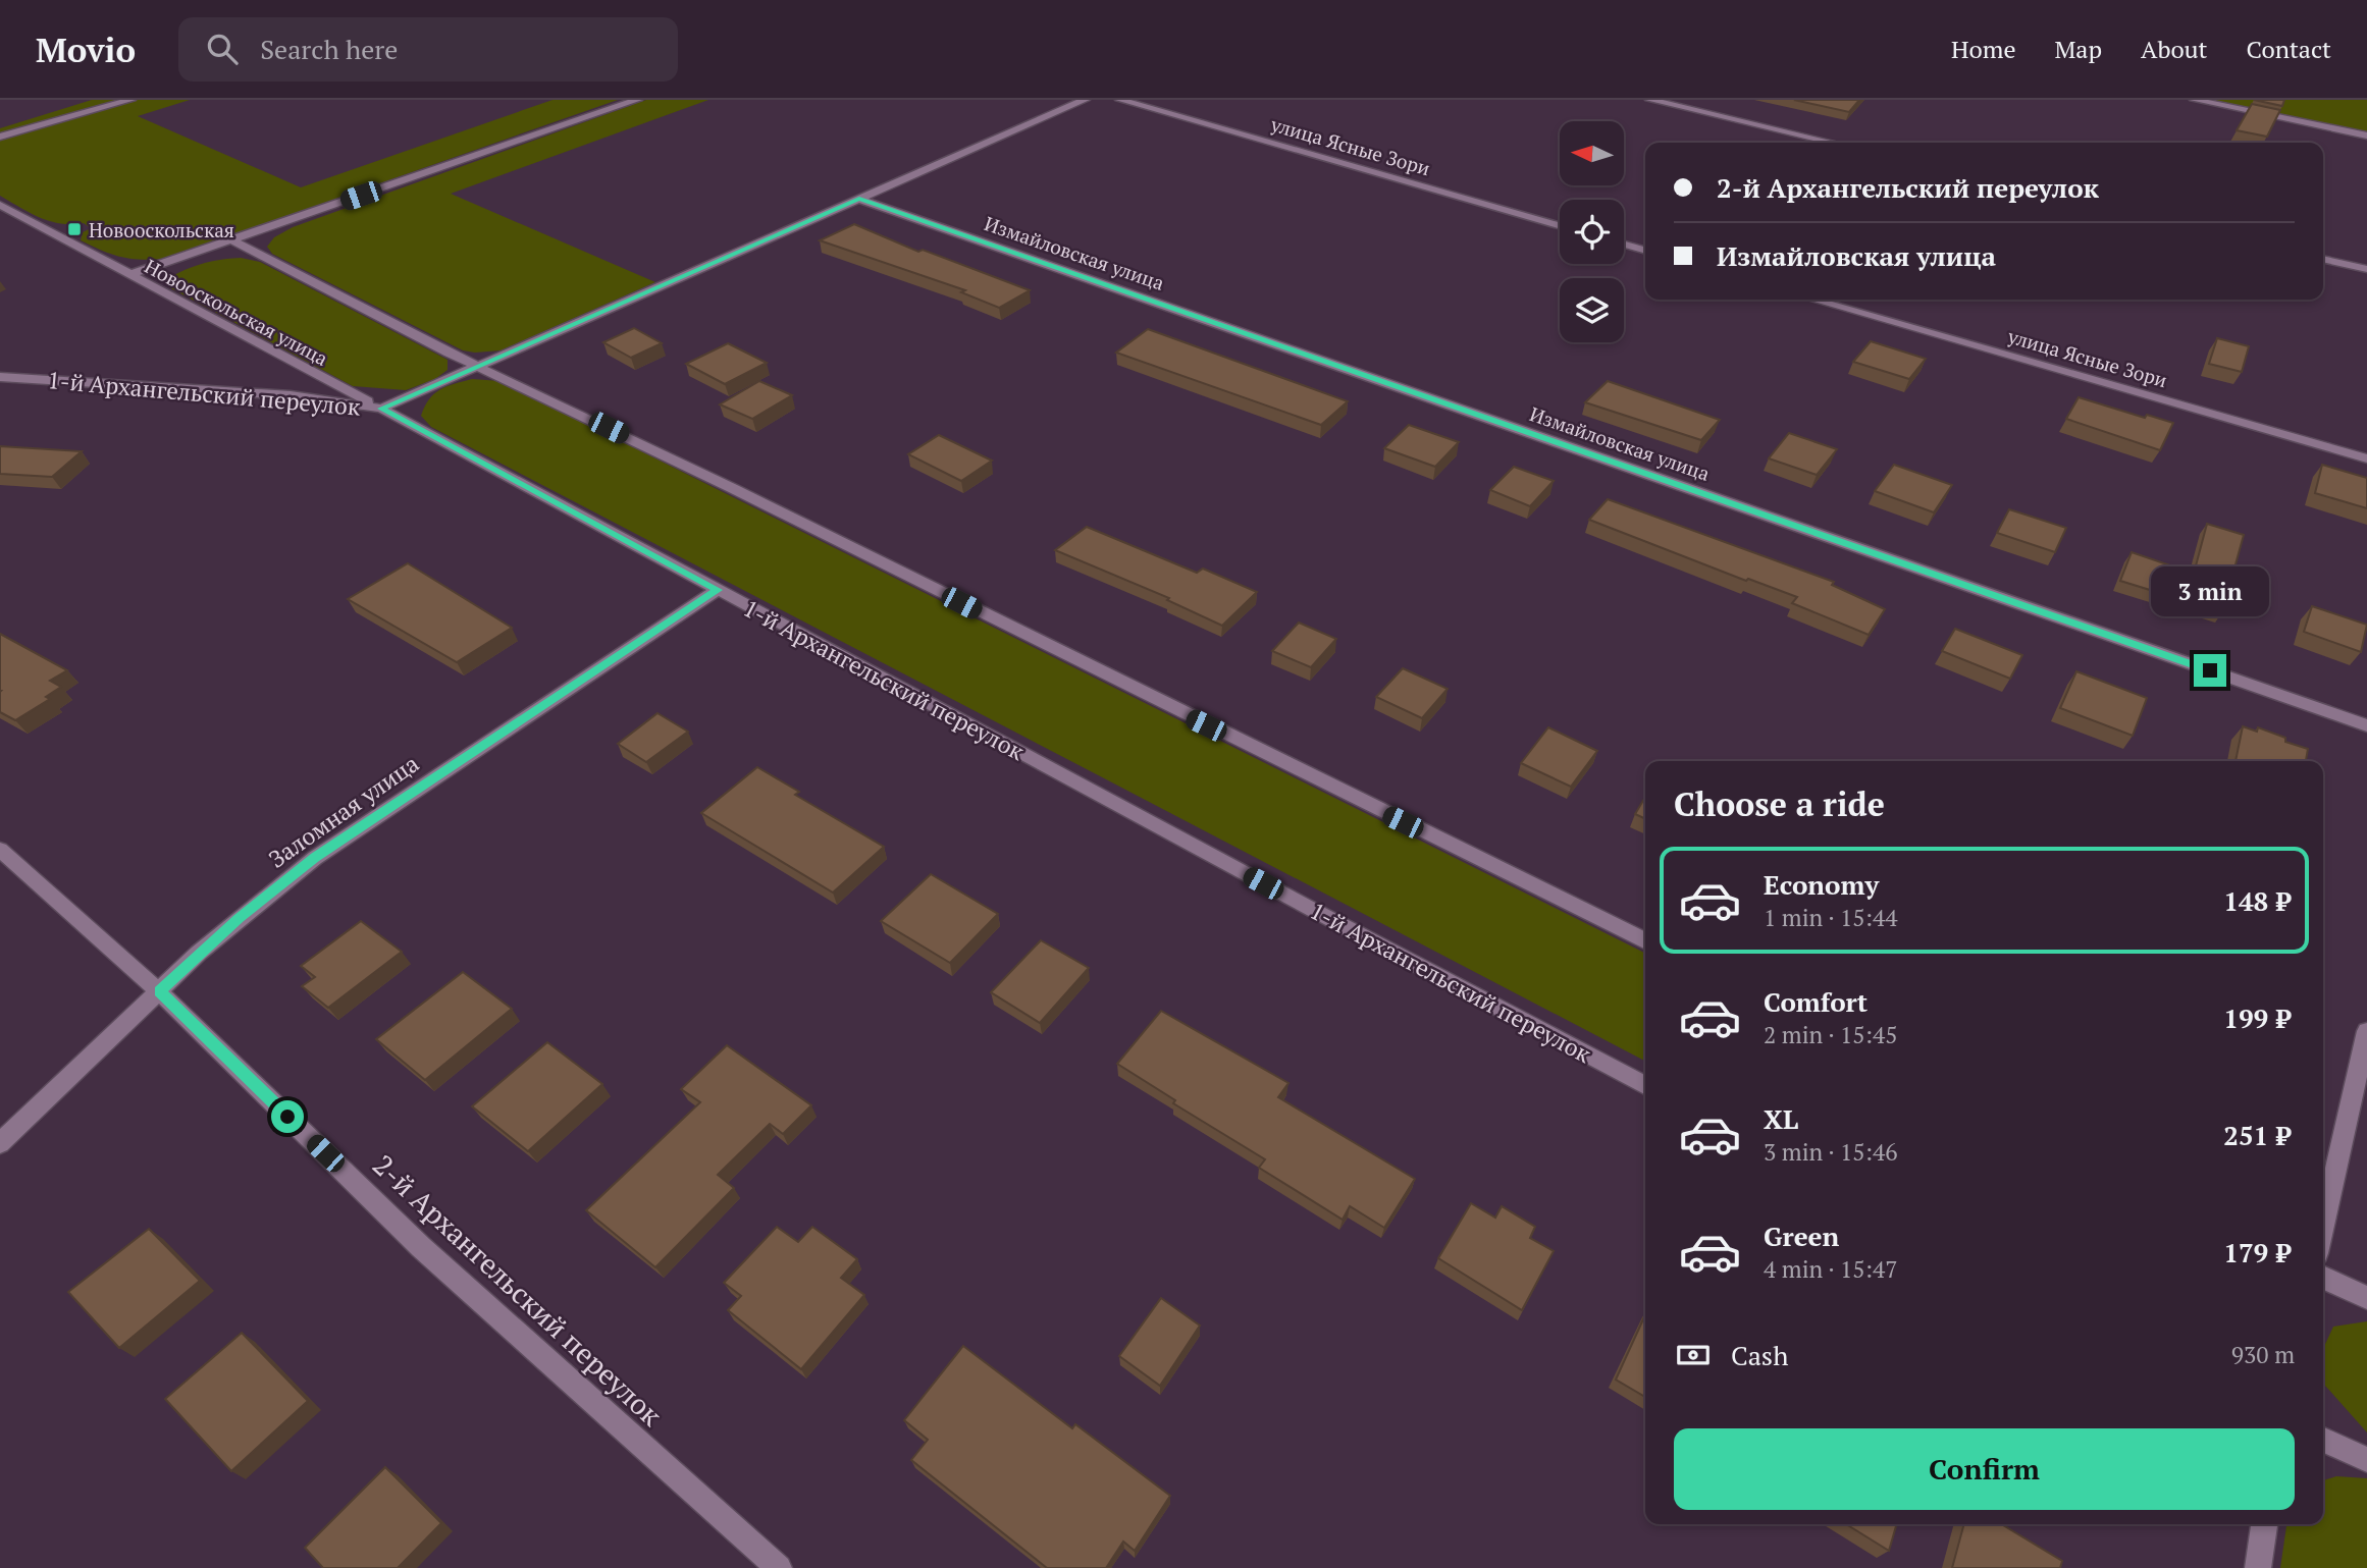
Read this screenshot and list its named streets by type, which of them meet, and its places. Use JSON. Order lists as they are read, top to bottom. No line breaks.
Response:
{"streets":{"street":["улица Ясные Зори","Измайловская улица","Новооскольская улица","1-й Архангельский переулок","Заломная улица","2-й Архангельский переулок"]},"crossings":[["Новооскольская улица","1-й Архангельский переулок"],["1-й Архангельский переулок","Заломная улица"],["Заломная улица","2-й Архангельский переулок"]],"places":{"transit":["Новооскольская"]},"north":"left","page":{"header":"Movio","search":"Search here","nav":["Home","Map","About","Contact"],"banner":["2-й Архангельский переулок","Измайловская улица"],"bubble":"3 min","heading":"Choose a ride","list":[{"name":"Economy","note":"1 min · 15:44","value":"148 ₽"},{"name":"Comfort","note":"2 min · 15:45","value":"199 ₽"},{"name":"XL","note":"3 min · 15:46","value":"251 ₽"},{"name":"Green","note":"4 min · 15:47","value":"179 ₽"}],"pay":["Cash","930 m"],"buttons":"Confirm"}}
